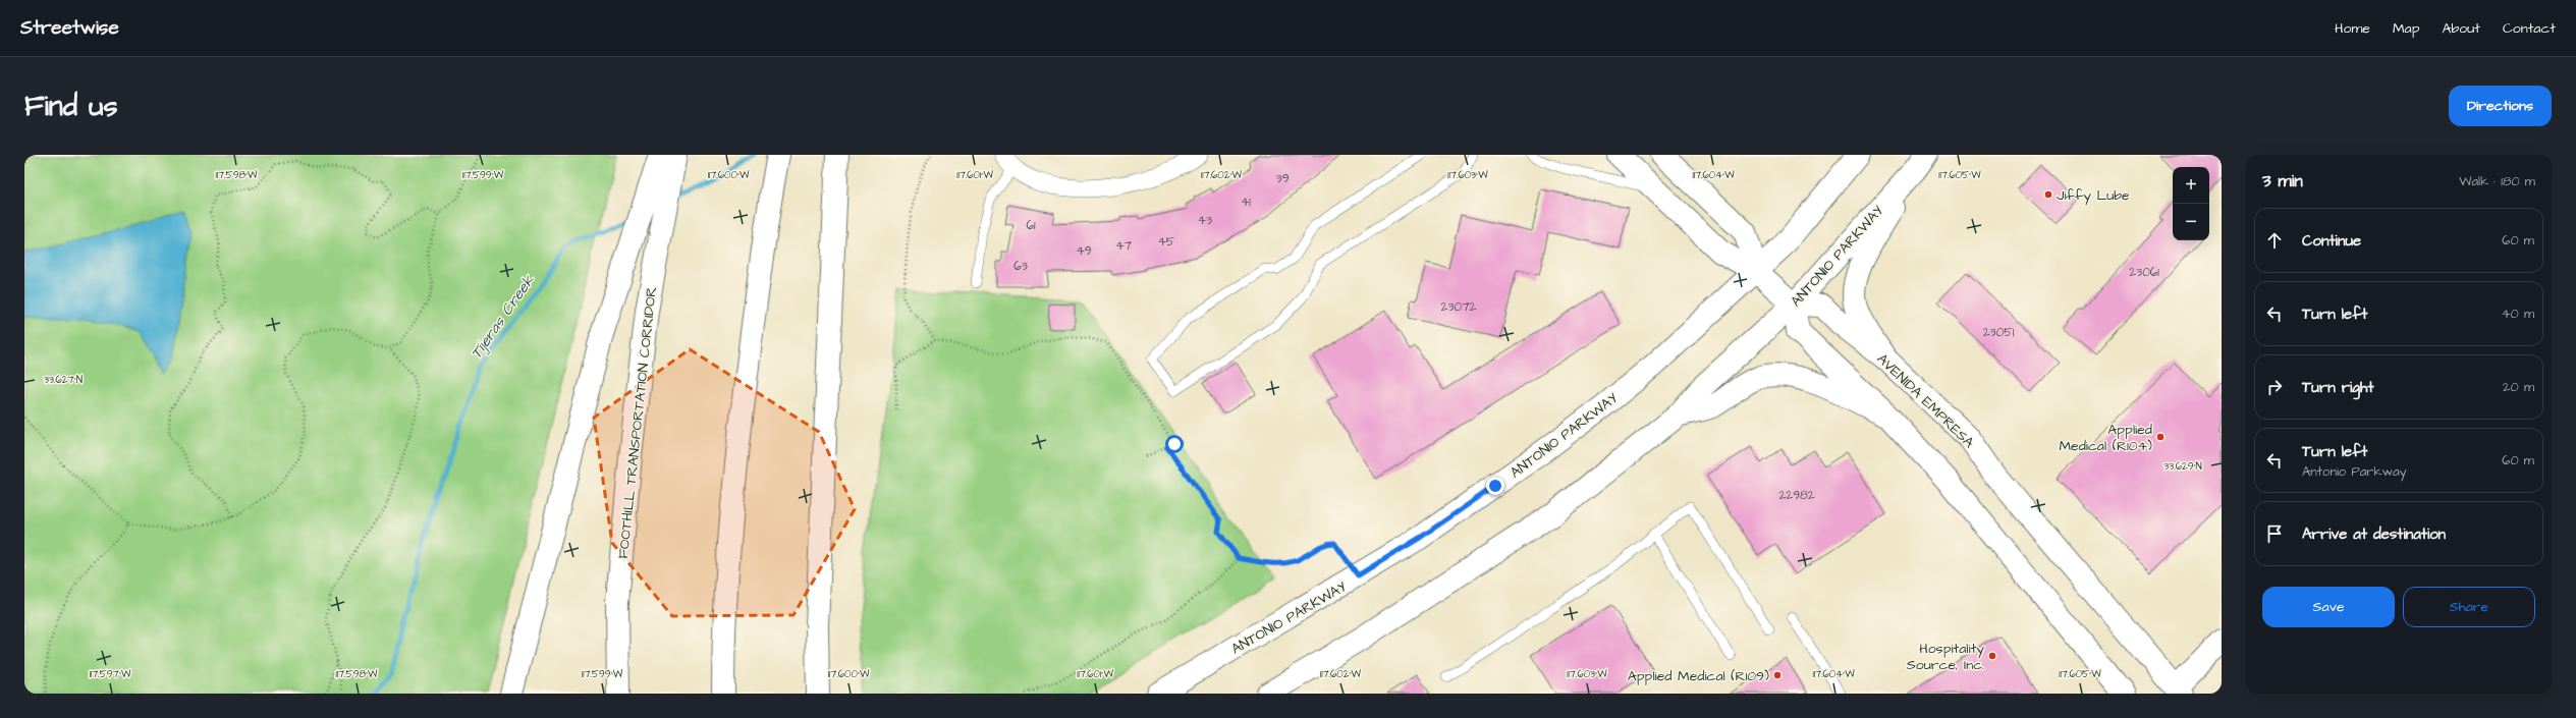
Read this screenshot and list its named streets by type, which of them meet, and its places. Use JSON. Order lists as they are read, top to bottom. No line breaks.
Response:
{"streets":{"main road":["ANTONIO PARKWAY","AVENIDA EMPRESA","FOOTHILL TRANSPORTATION CORRIDOR"]},"crossings":[["ANTONIO PARKWAY","AVENIDA EMPRESA"]],"water":["Tijeras Creek"],"places":["Jiffy Lube","Applied Medical (R104)","Hospitality Source, Inc.","Applied Medical (R109)"],"house_numbers":["39","41","43","61","45","47","49","63","23061","23072","23051","22982"],"page":{"header":"Streetwise","nav":["Home","Map","About","Contact"],"buttons":["Directions",["Save","Share"]],"title":"Find us","heading":["3 min","Walk · 180 m"],"map_buttons":["+","−"],"list":[["Continue","60 m"],["Turn left","40 m"],["Turn right","20 m"],["Turn left","Antonio Parkway","60 m"],"Arrive at destination"]},"coordinates":["117.598°W","117.599°W","117.600°W","117.601°W","117.602°W","117.603°W","117.604°W","117.605°W","33.627°N","33.629°N","117.597°W"]}
